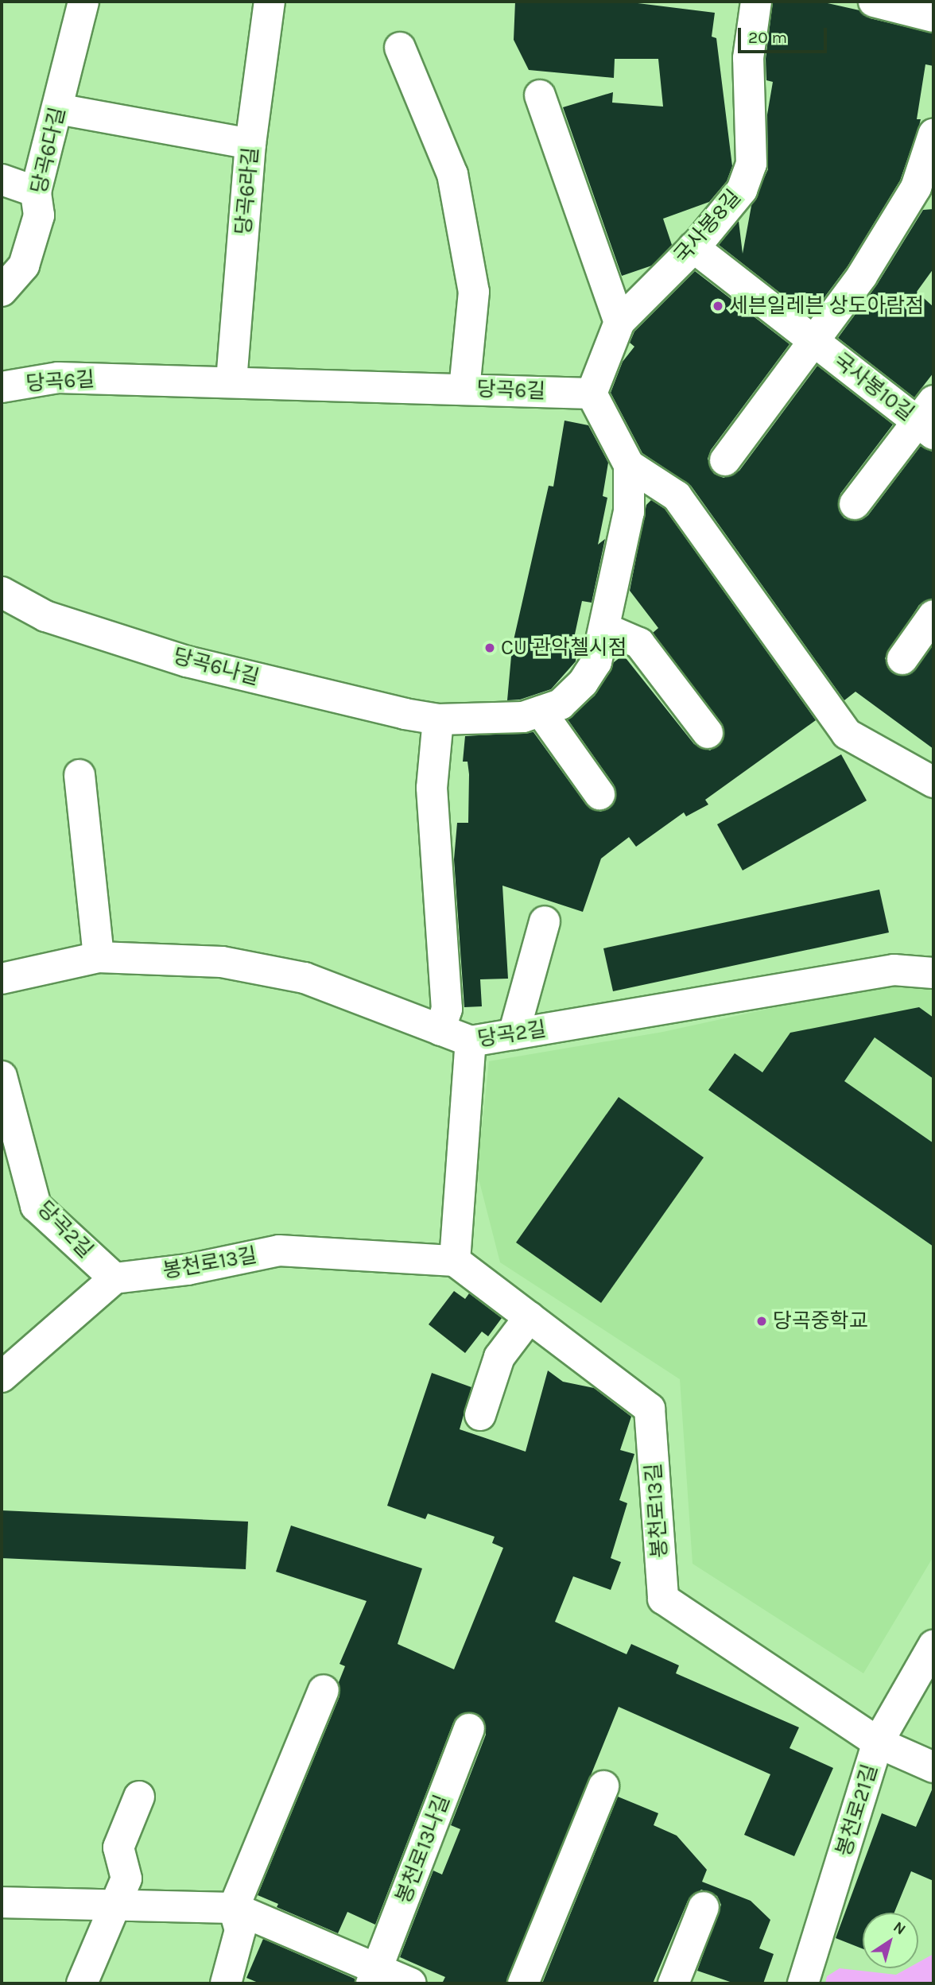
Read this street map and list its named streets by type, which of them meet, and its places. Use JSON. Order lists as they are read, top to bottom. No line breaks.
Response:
{"streets":{"street":["당곡6다길","당곡6라길","국사봉8길","당곡6길","국사봉10길","당곡6나길","당곡2길","봉천로13길","봉천로21길","봉천로13나길"]},"crossings":[["당곡6라길","당곡6길"],["국사봉8길","당곡6길"],["국사봉8길","국사봉10길"],["당곡2길","봉천로13길"],["봉천로13길","봉천로21길"]],"places":["세븐일레븐 상도아람점","CU 관악첼시점","당곡중학교"],"scale_bar":"20 m","north":"top right"}
